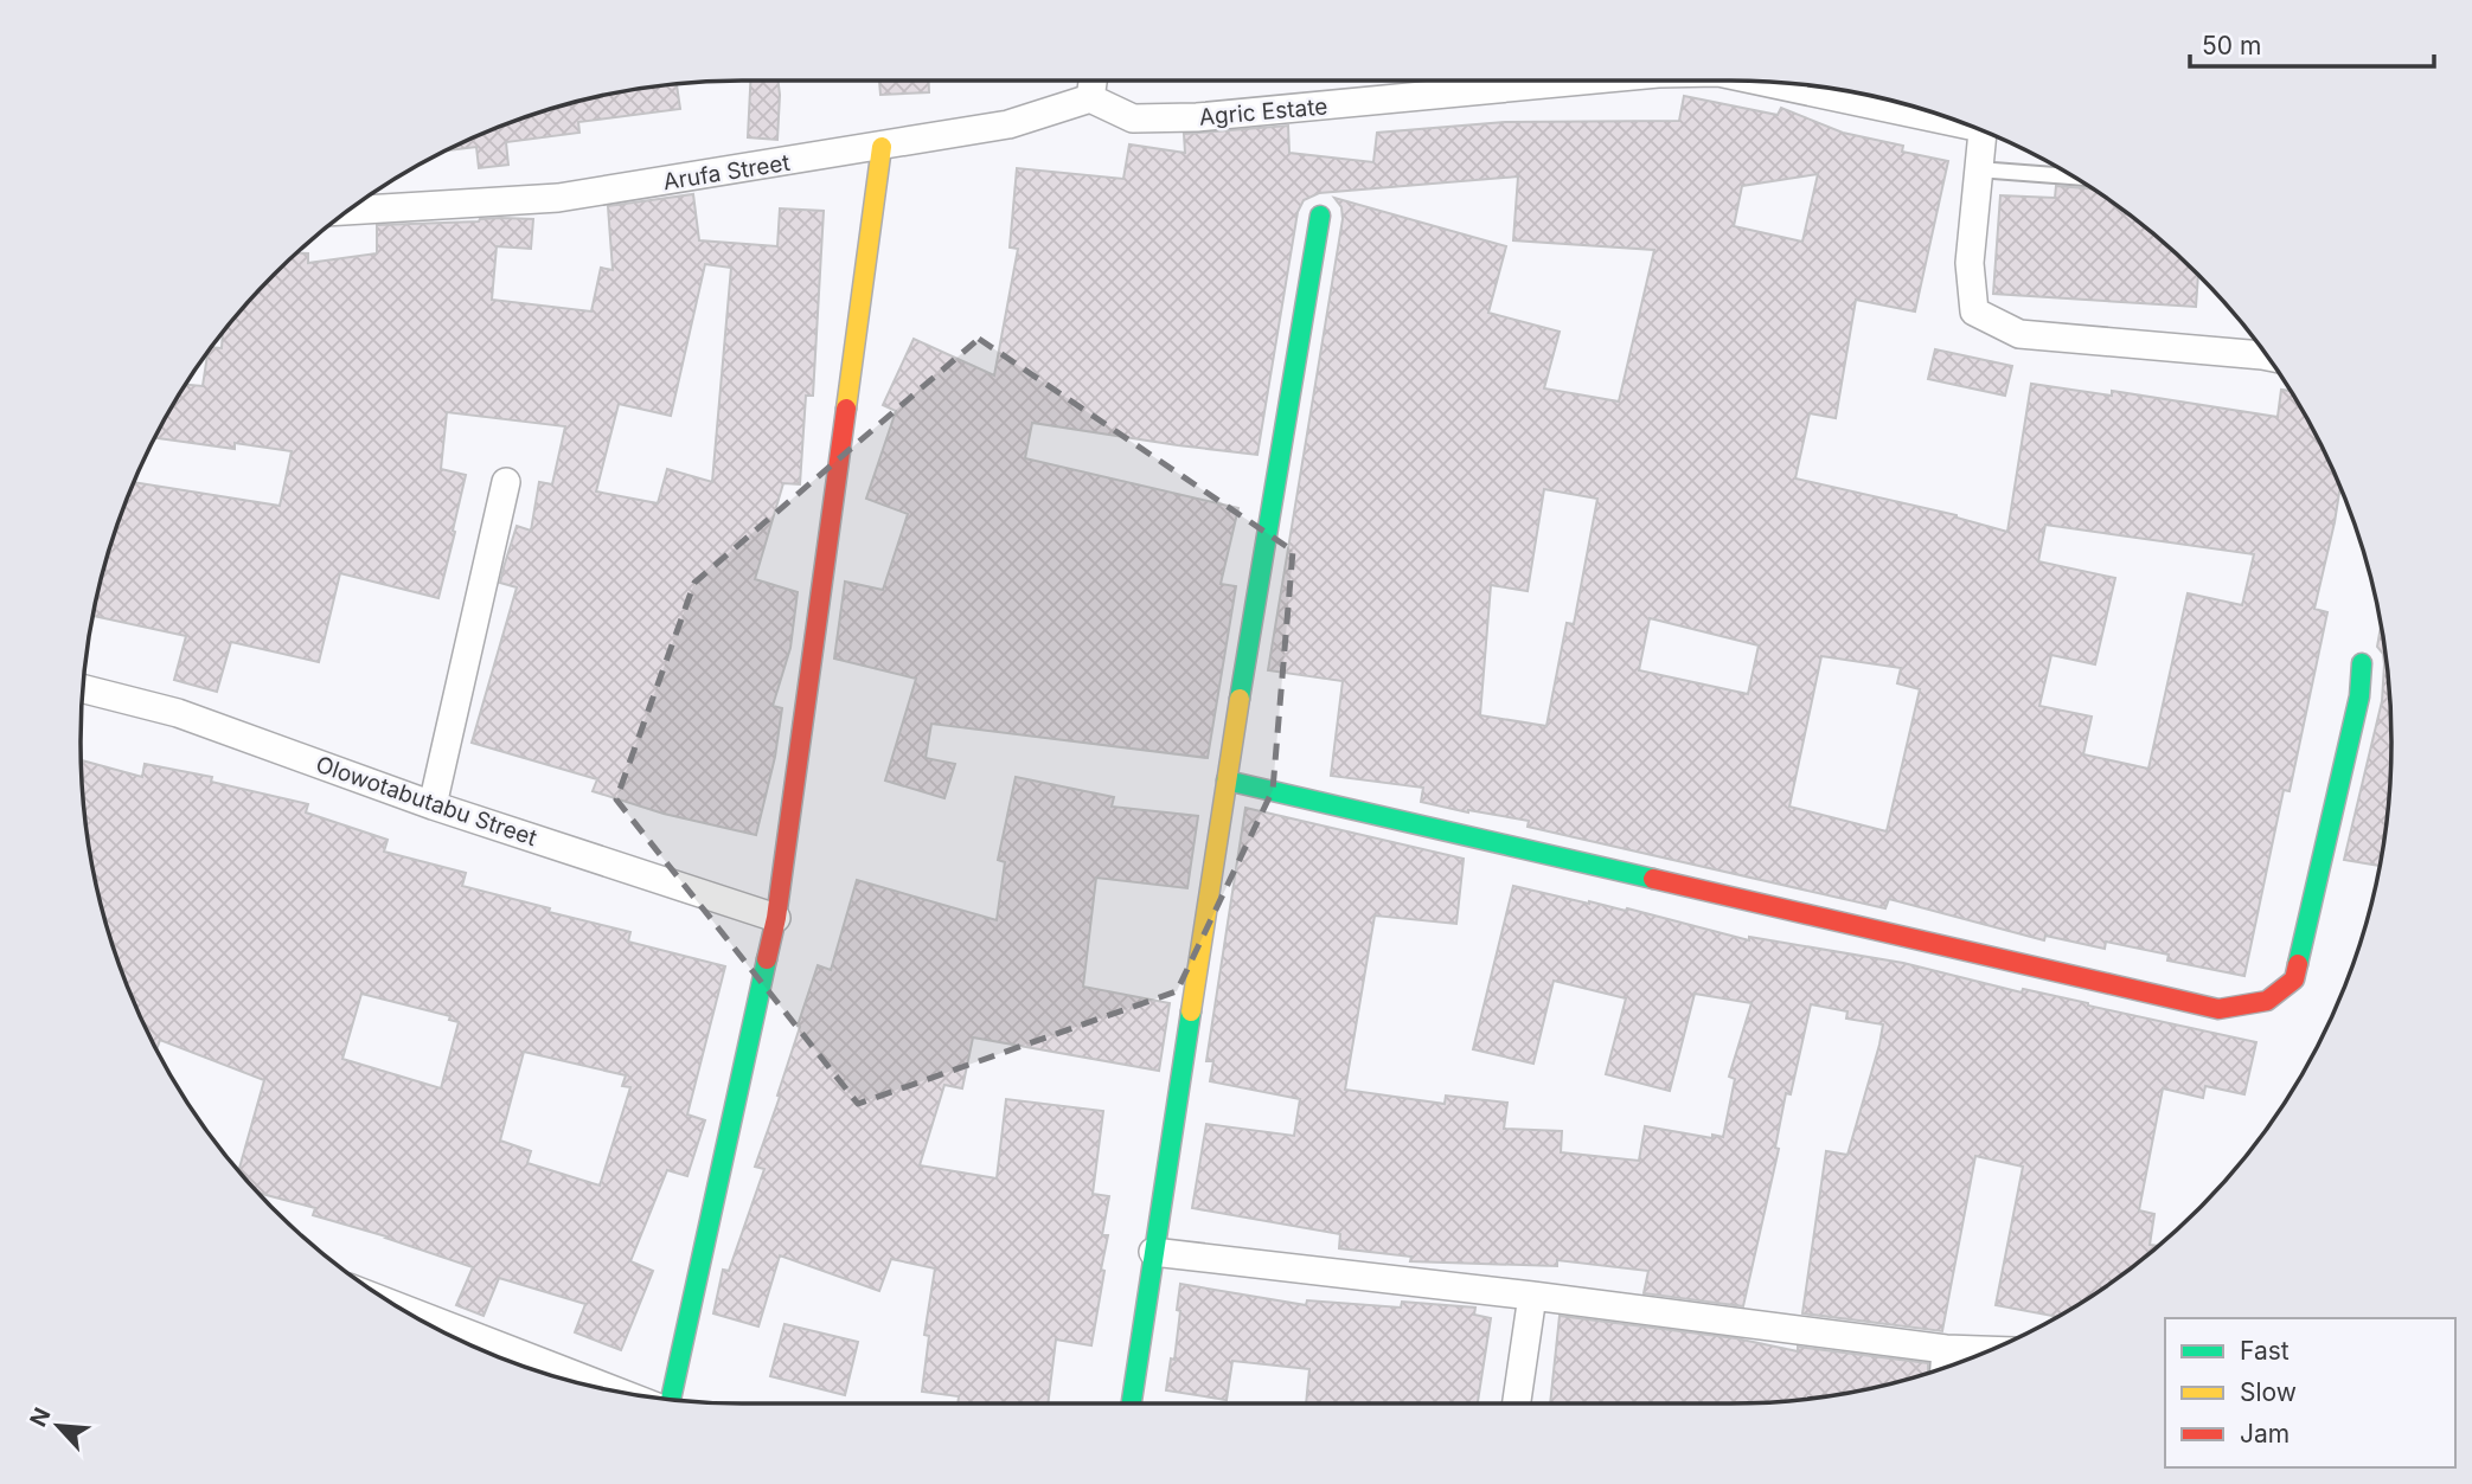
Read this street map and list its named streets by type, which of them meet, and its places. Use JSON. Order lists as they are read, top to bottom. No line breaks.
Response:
{"streets":{"street":["Agric Estate","Arufa Street","Olowotabutabu Street"]},"crossings":[["Agric Estate","Arufa Street"]],"legend":["Fast","Slow","Jam"],"scale_bar":"50 m","north":"top left"}
